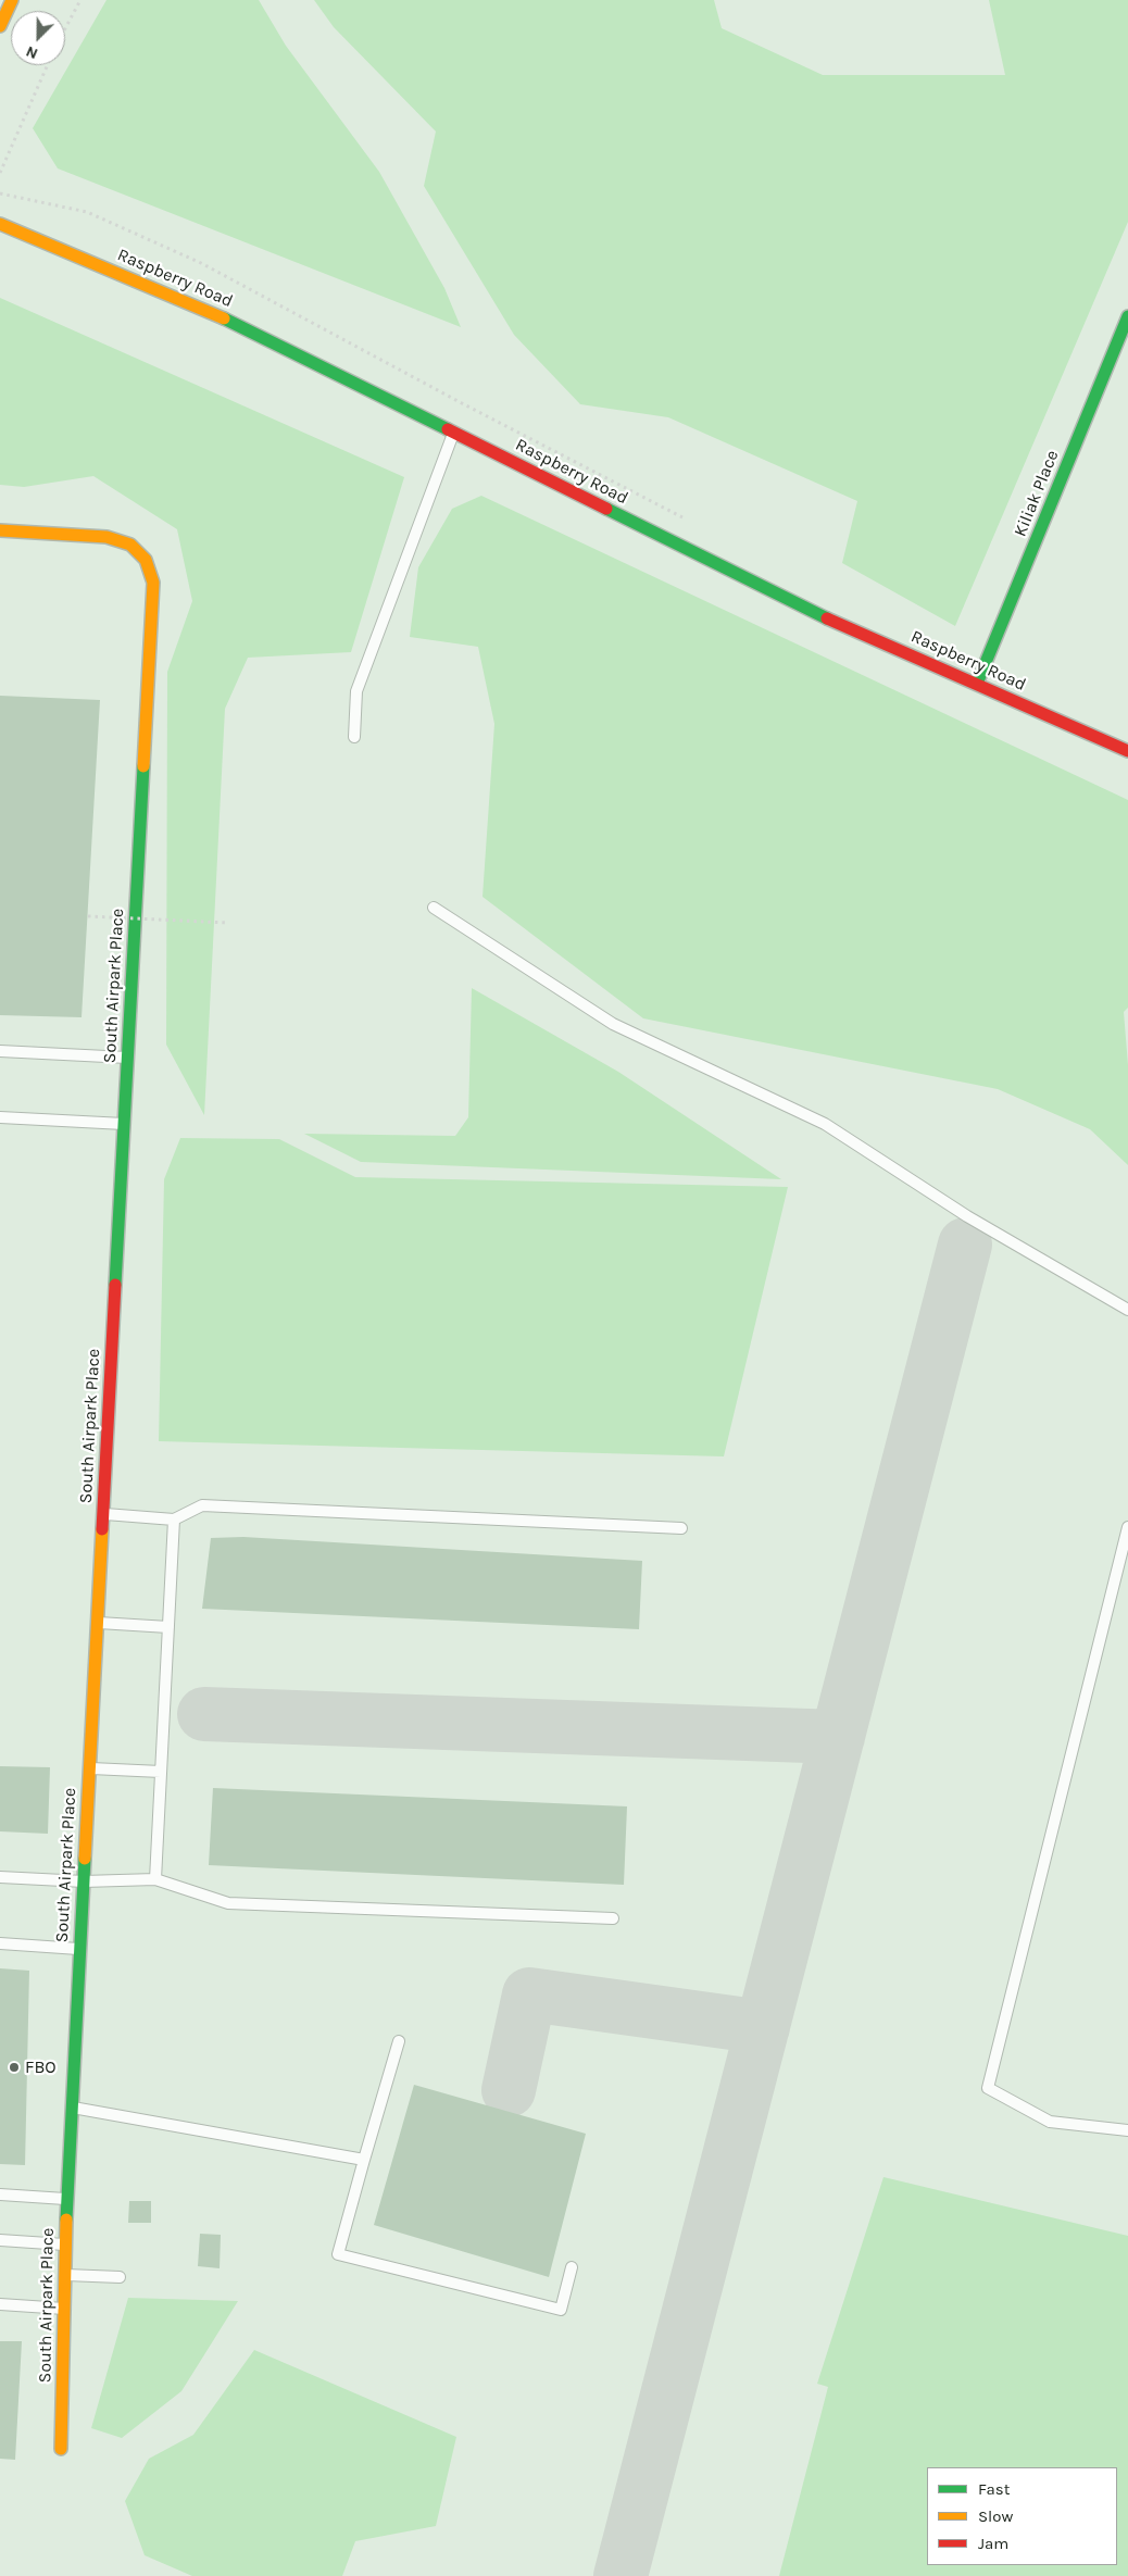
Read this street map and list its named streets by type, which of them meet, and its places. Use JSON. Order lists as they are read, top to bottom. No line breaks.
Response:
{"streets":{"street":["Raspberry Road","Kiliak Place","South Airpark Place"]},"crossings":[["Raspberry Road","Kiliak Place"]],"places":["FBO"],"legend":["Fast","Slow","Jam"],"north":"bottom left"}
